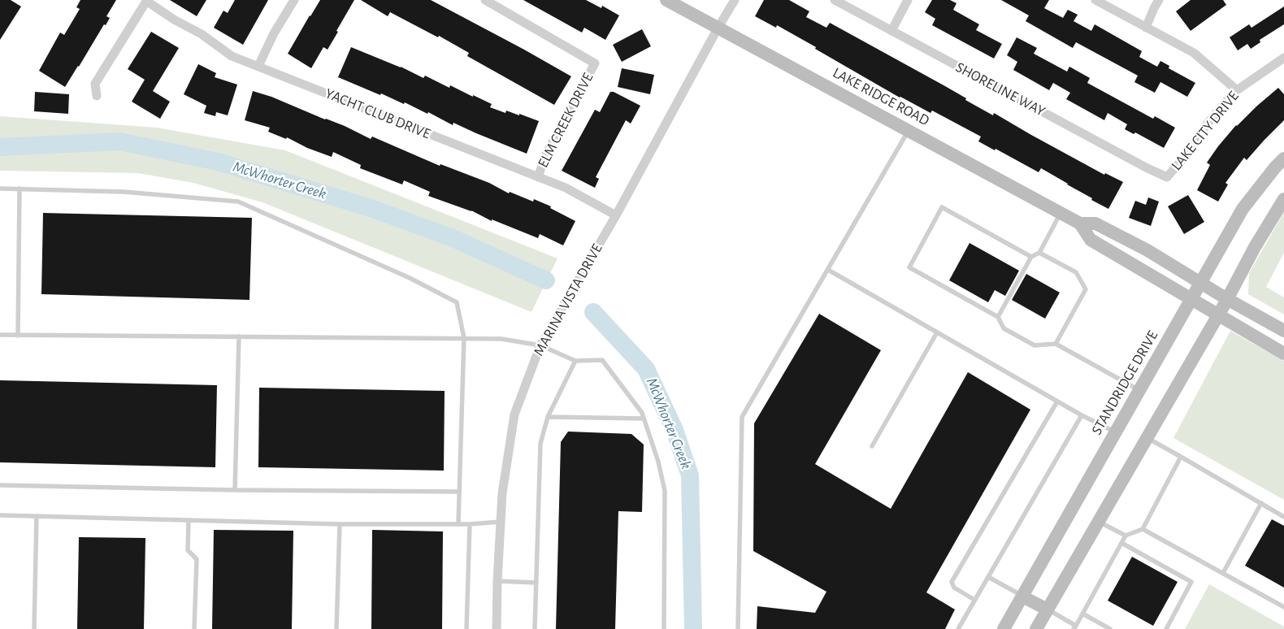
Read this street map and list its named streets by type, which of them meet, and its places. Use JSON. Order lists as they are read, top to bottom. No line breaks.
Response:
{"streets":{"street":["SHORELINE WAY","LAKE RIDGE ROAD","YACHT CLUB DRIVE","ELM CREEK DRIVE","LAKE CITY DRIVE","MARINA VISTA DRIVE","STANDRIDGE DRIVE"]},"crossings":[["SHORELINE WAY","LAKE CITY DRIVE"],["LAKE RIDGE ROAD","MARINA VISTA DRIVE"],["LAKE RIDGE ROAD","STANDRIDGE DRIVE"],["YACHT CLUB DRIVE","ELM CREEK DRIVE"],["YACHT CLUB DRIVE","MARINA VISTA DRIVE"]],"water":["McWhorter Creek"]}
